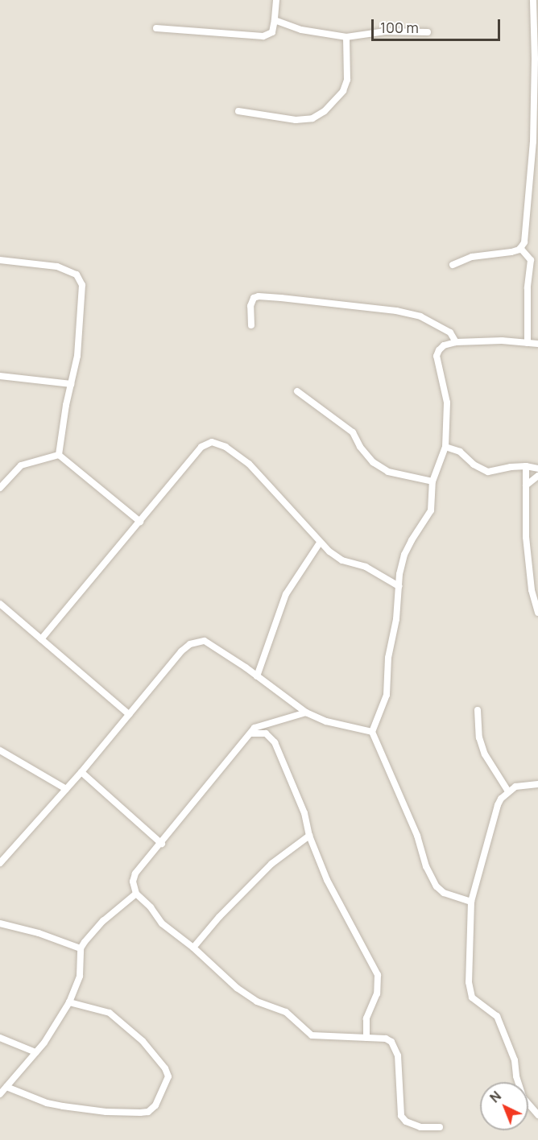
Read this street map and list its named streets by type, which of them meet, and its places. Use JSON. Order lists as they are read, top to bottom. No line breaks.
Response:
{"scale_bar":"100 m","north":"top left"}
